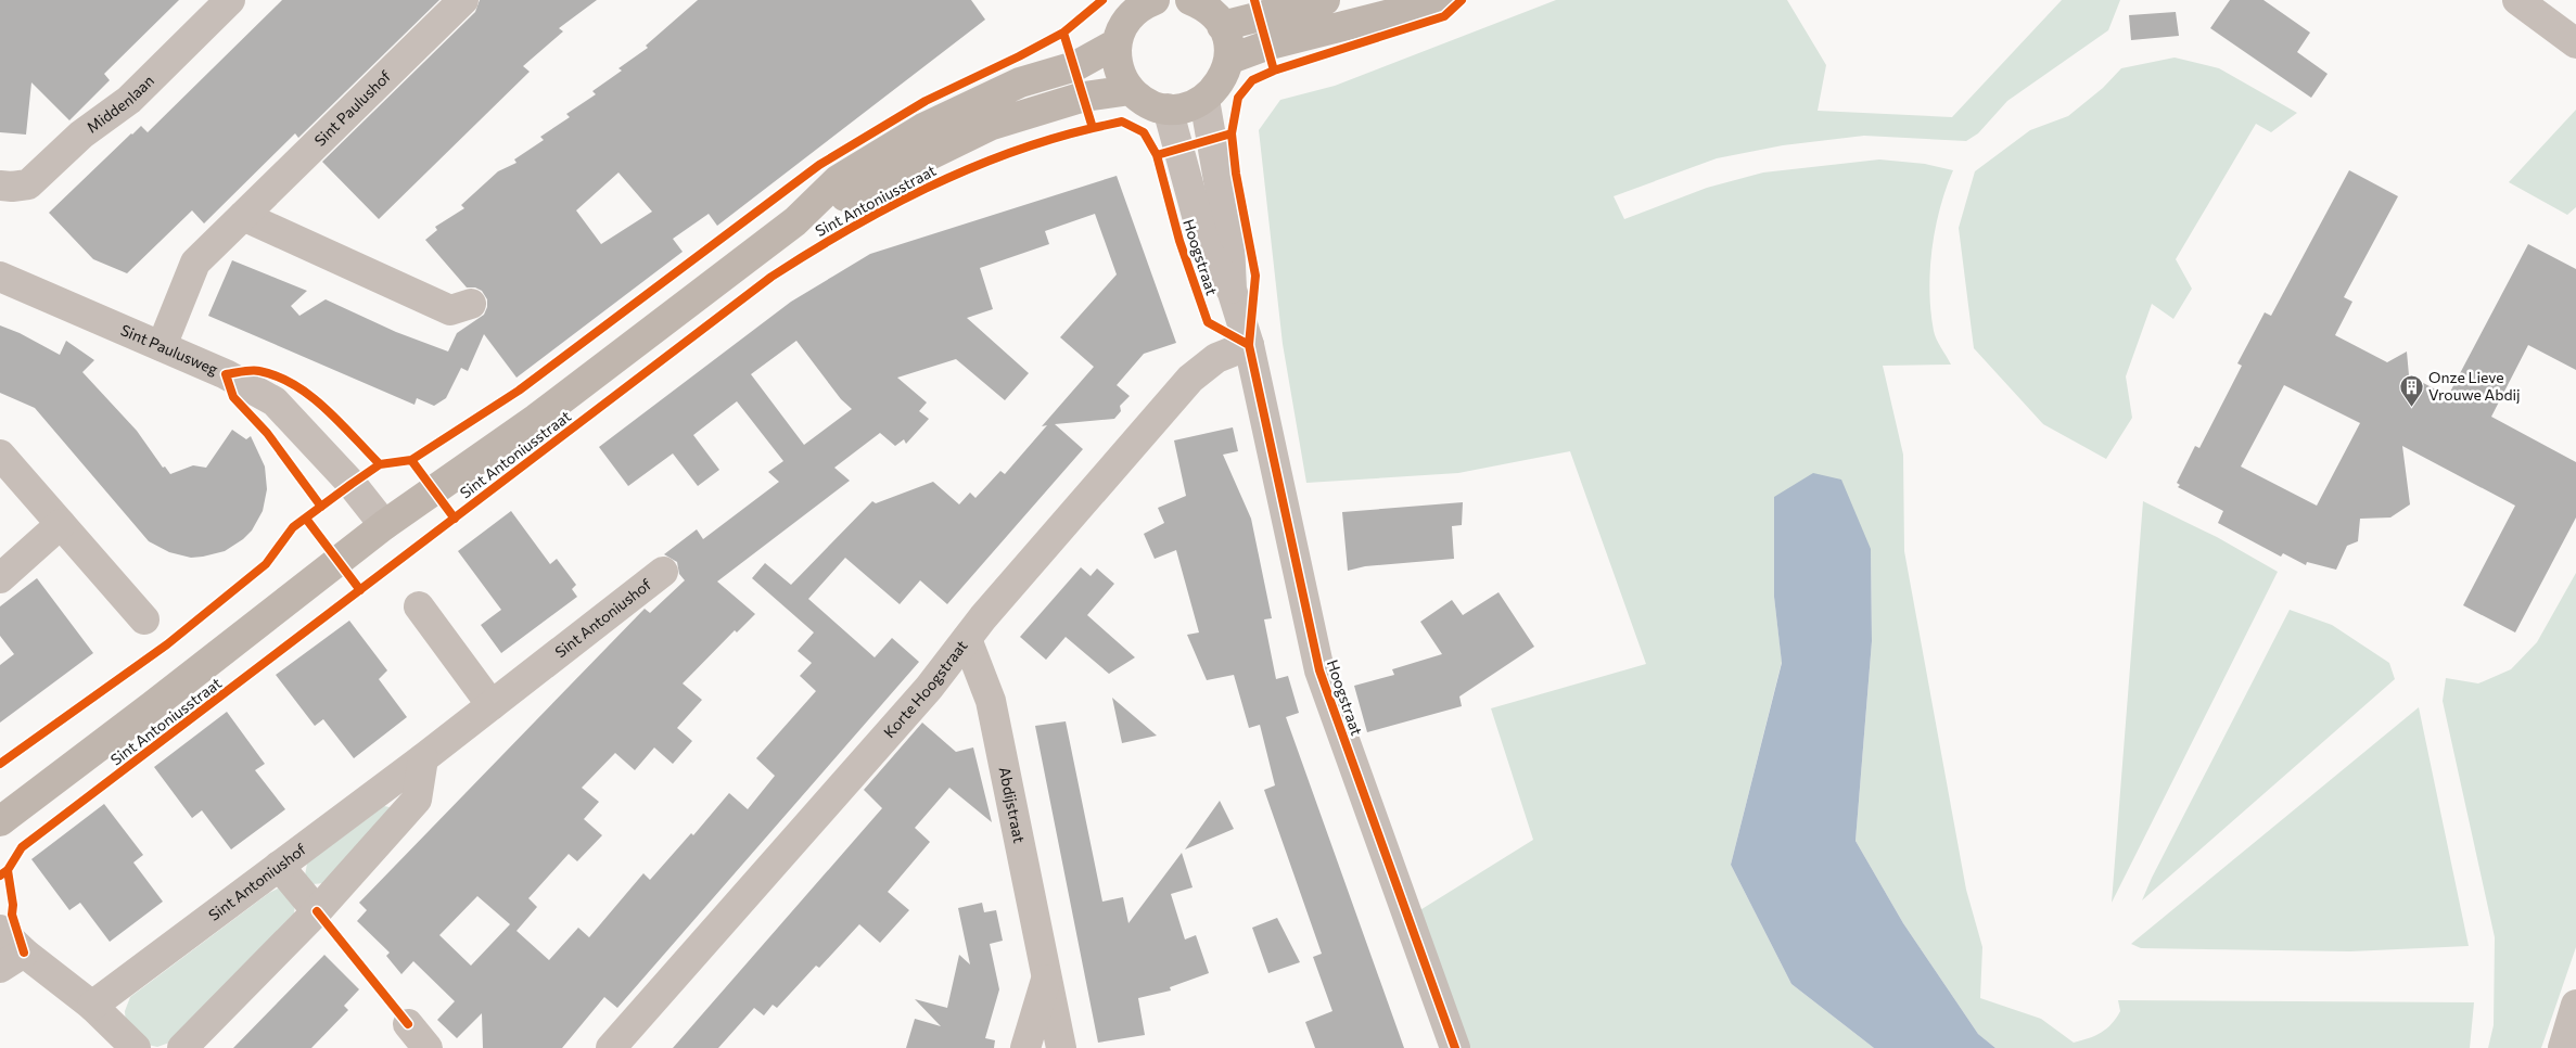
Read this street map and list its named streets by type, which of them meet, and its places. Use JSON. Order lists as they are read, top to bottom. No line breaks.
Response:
{"streets":{"main road":["Sint Antoniusstraat"],"street":["Middenlaan","Sint Paulushof","Hoogstraat","Sint Paulusweg","Sint Antoniushof","Korte Hoogstraat","Abdijstraat"]},"crossings":[["Sint Paulushof","Sint Paulusweg"],["Sint Antoniusstraat","Sint Paulusweg"],["Hoogstraat","Korte Hoogstraat"],["Korte Hoogstraat","Abdijstraat"]],"places":{"building":["Onze Lieve Vrouwe Abdij"]}}
